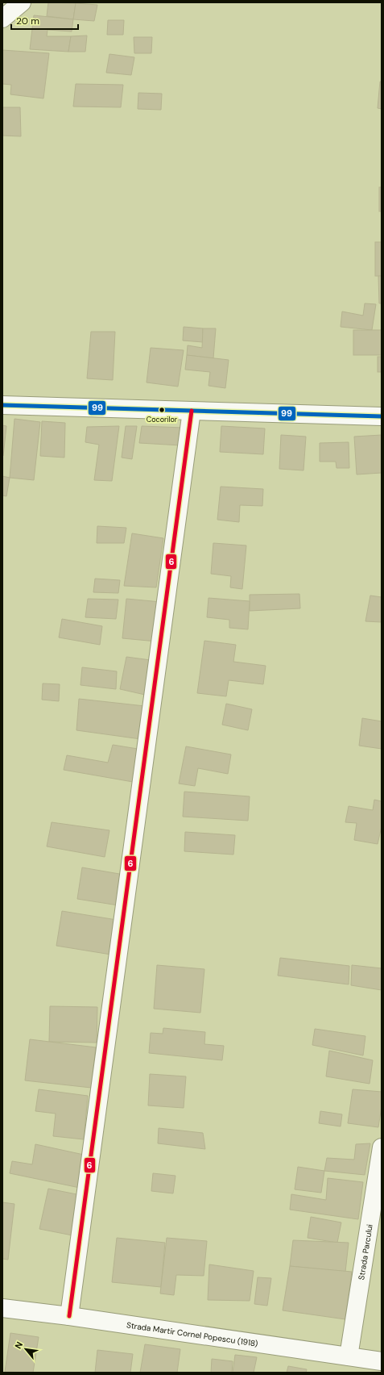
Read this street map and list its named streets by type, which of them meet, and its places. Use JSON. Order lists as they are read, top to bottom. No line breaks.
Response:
{"streets":{"street":["Strada Parcului","Strada Martir Cornel Popescu (1918)"]},"crossings":[["Strada Parcului","Strada Martir Cornel Popescu (1918)"]],"places":["Cocorilor"],"lines":["transit line 99","transit line 6"],"scale_bar":"20 m","north":"top left"}
